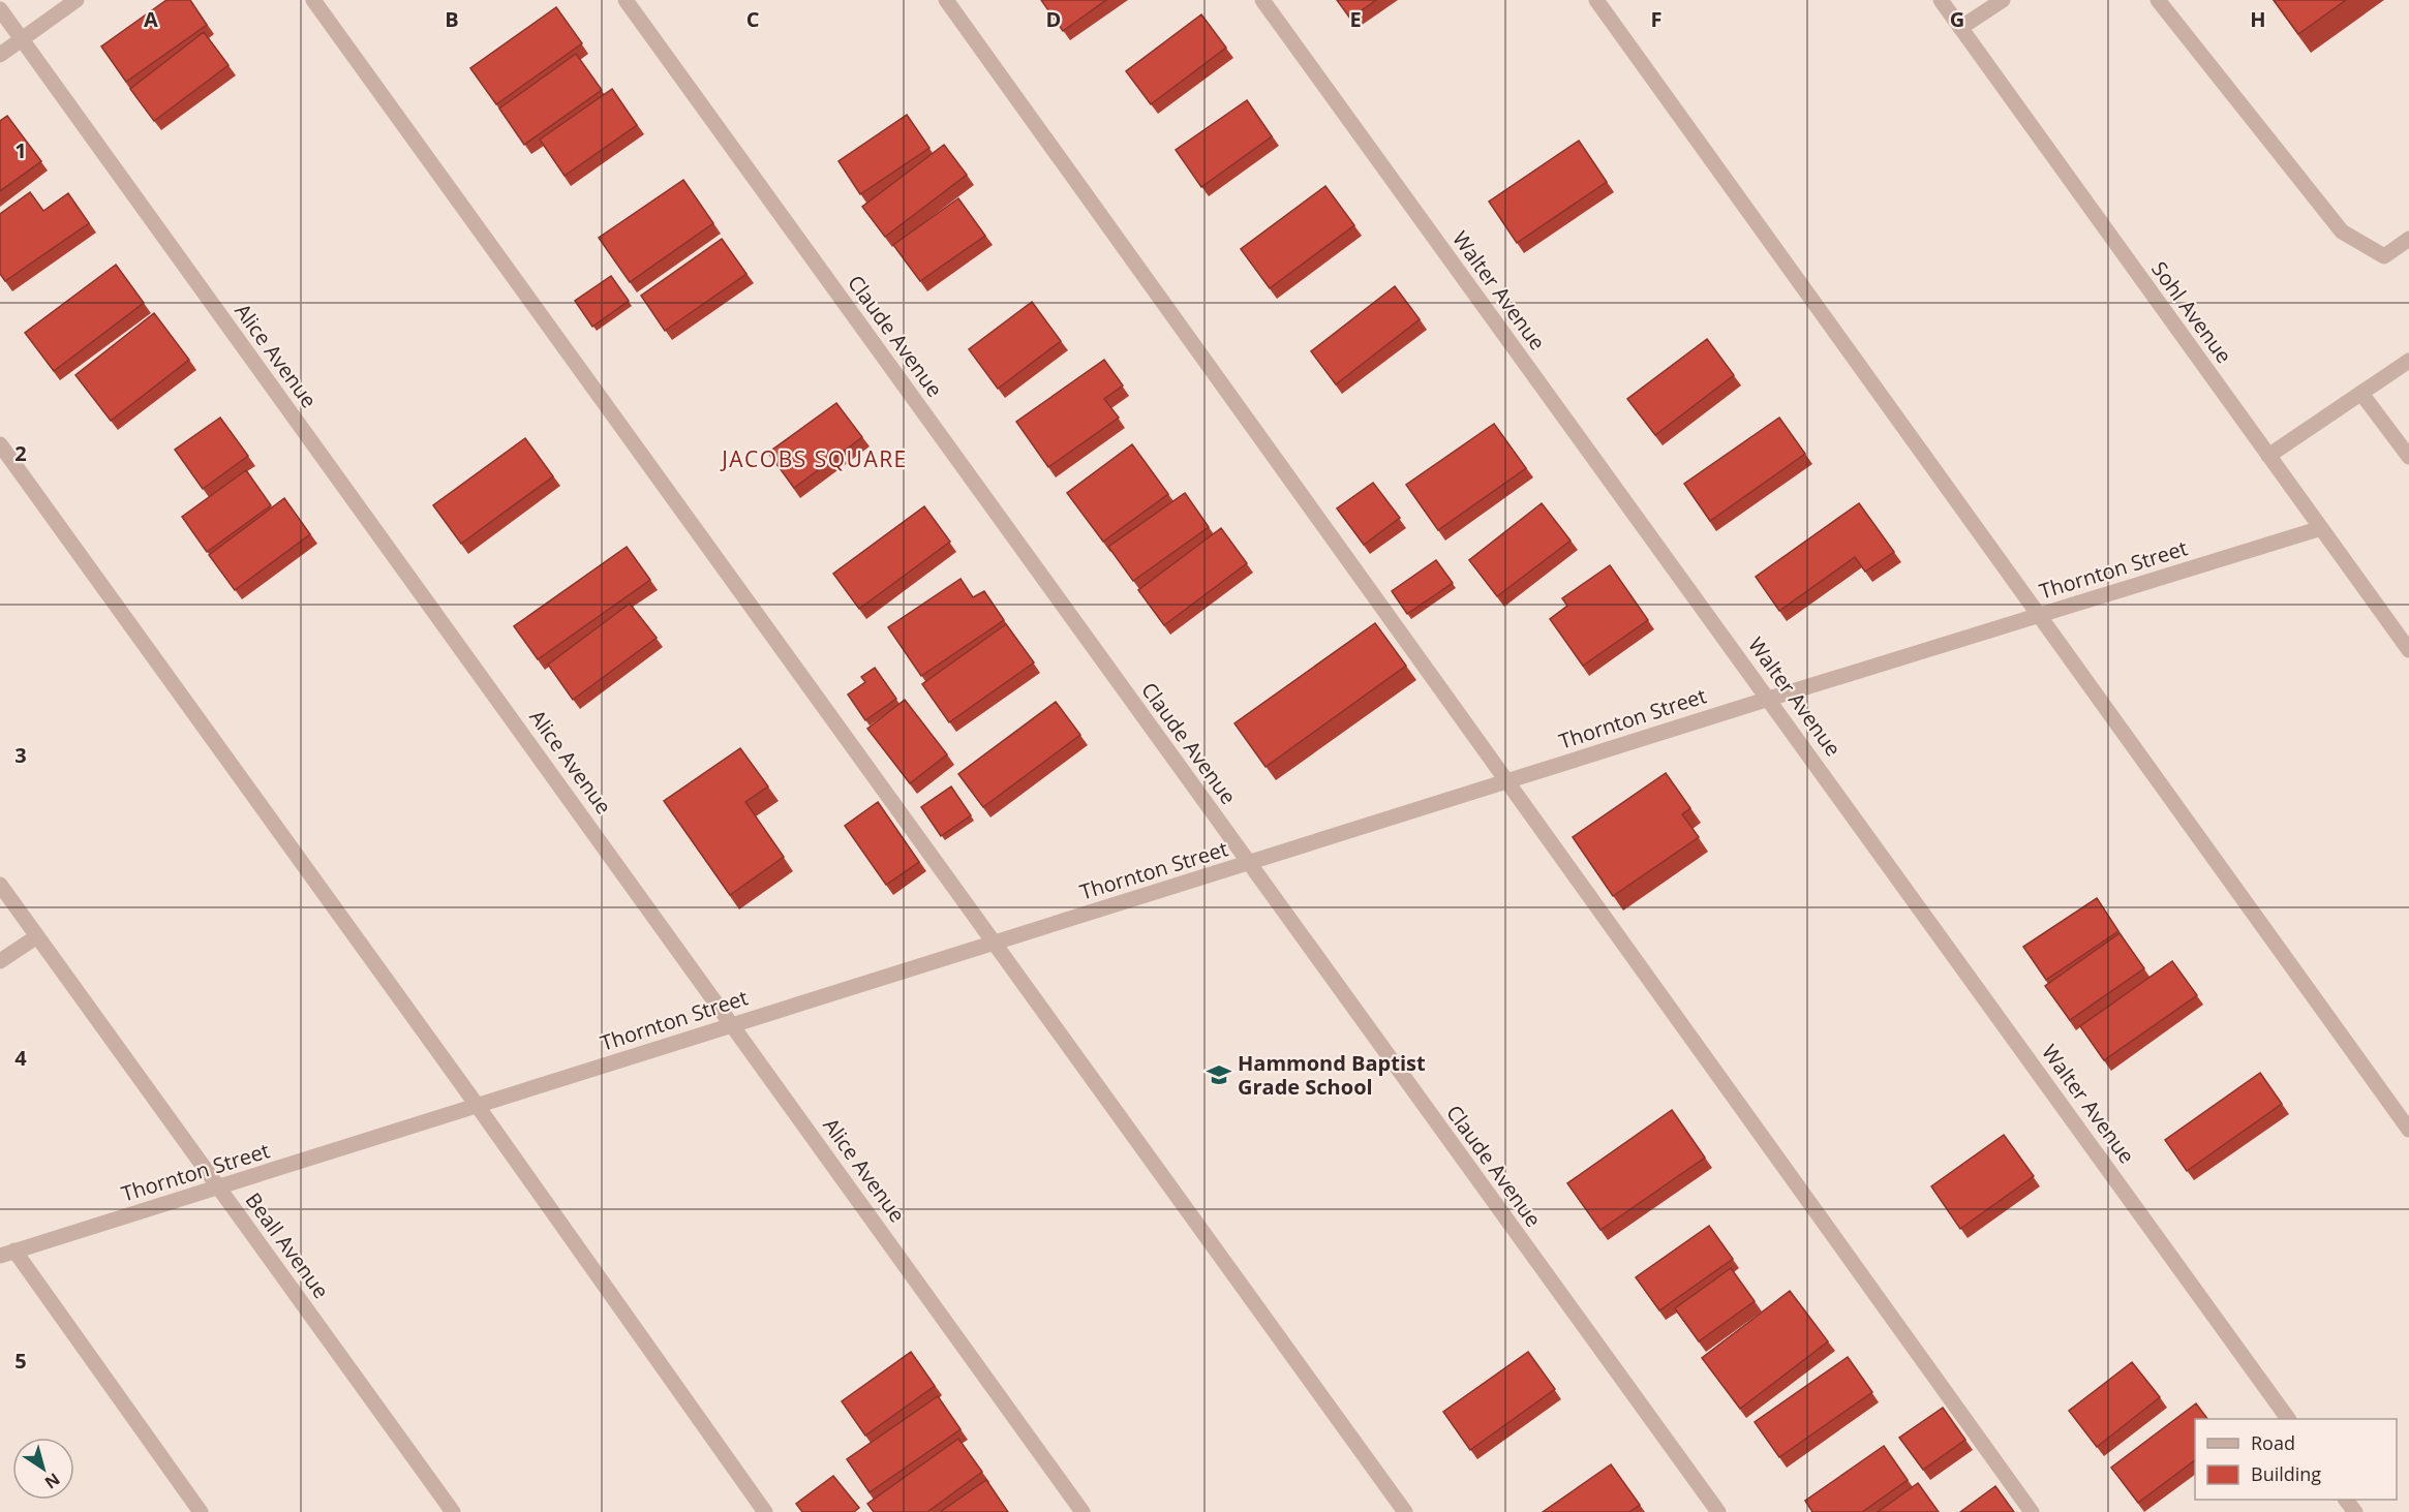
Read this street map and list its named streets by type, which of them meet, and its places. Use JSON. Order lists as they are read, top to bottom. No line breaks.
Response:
{"streets":{"street":["Walter Avenue","Sohl Avenue","Claude Avenue","Alice Avenue","Thornton Street","Beall Avenue"]},"crossings":[["Walter Avenue","Thornton Street"],["Sohl Avenue","Thornton Street"],["Claude Avenue","Thornton Street"],["Alice Avenue","Thornton Street"],["Thornton Street","Beall Avenue"]],"districts":["JACOBS SQUARE"],"places":{"school or university":["Hammond Baptist Grade School"]},"legend":["Road","Building"],"north":"bottom right","grid":{"columns":["A","B","C","D","E","F","G","H"],"rows":["1","2","3","4","5"]}}
